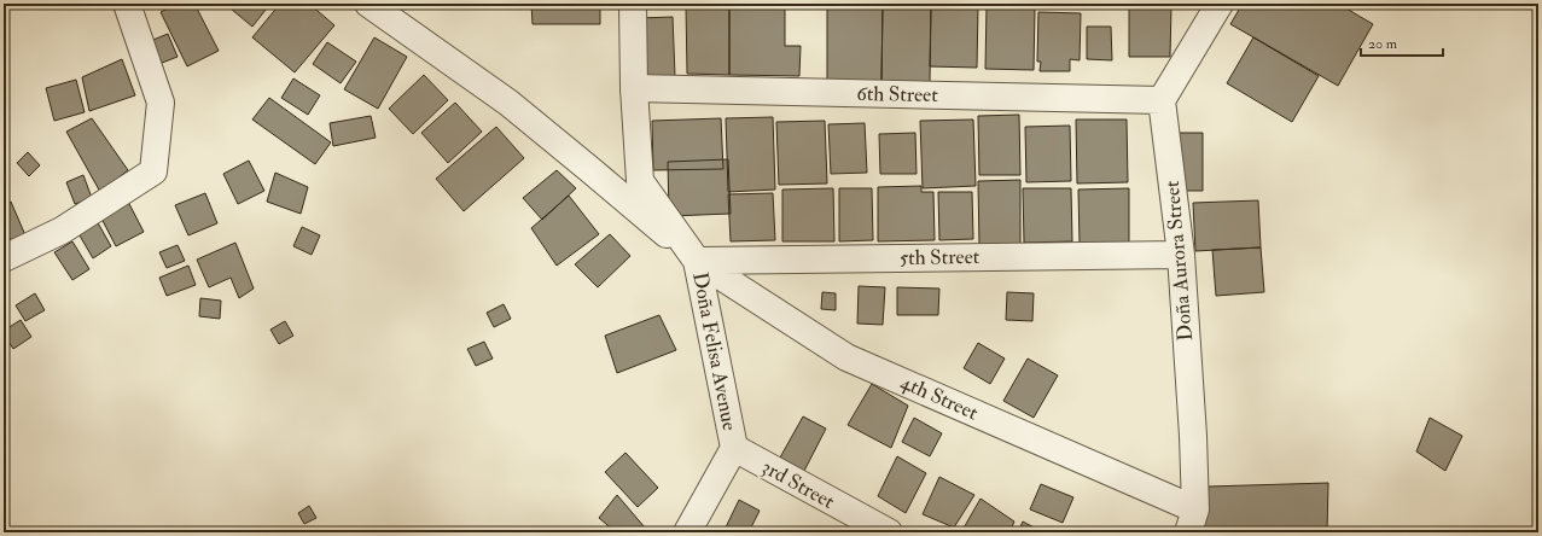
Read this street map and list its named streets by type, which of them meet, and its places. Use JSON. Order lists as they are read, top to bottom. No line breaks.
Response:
{"streets":{"street":["6th Street","5th Street","Doña Aurora Street","Doña Felisa Avenue","4th Street","3rd Street"]},"crossings":[["6th Street","Doña Aurora Street"],["6th Street","Doña Felisa Avenue"],["5th Street","Doña Aurora Street"],["5th Street","Doña Felisa Avenue"],["5th Street","4th Street"],["Doña Aurora Street","4th Street"],["Doña Felisa Avenue","4th Street"],["Doña Felisa Avenue","3rd Street"]],"scale_bar":"20 m"}
